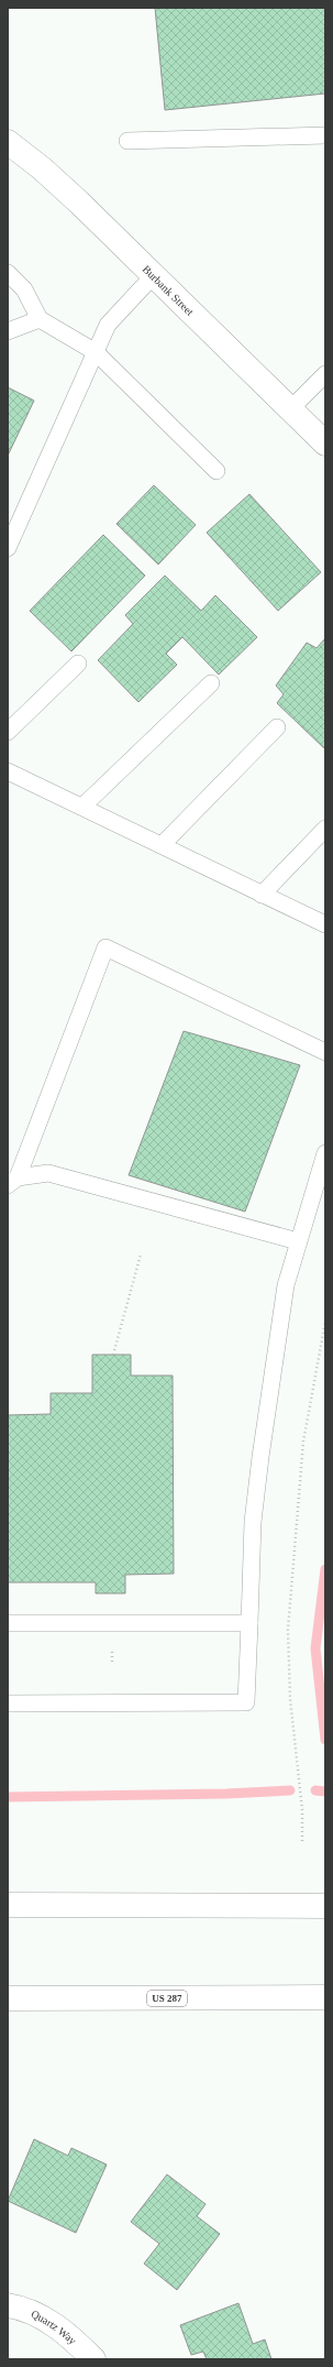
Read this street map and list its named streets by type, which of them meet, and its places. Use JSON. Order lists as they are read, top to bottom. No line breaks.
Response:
{"streets":{"main road":["Burbank Street","US 287","Quartz Way"]}}
